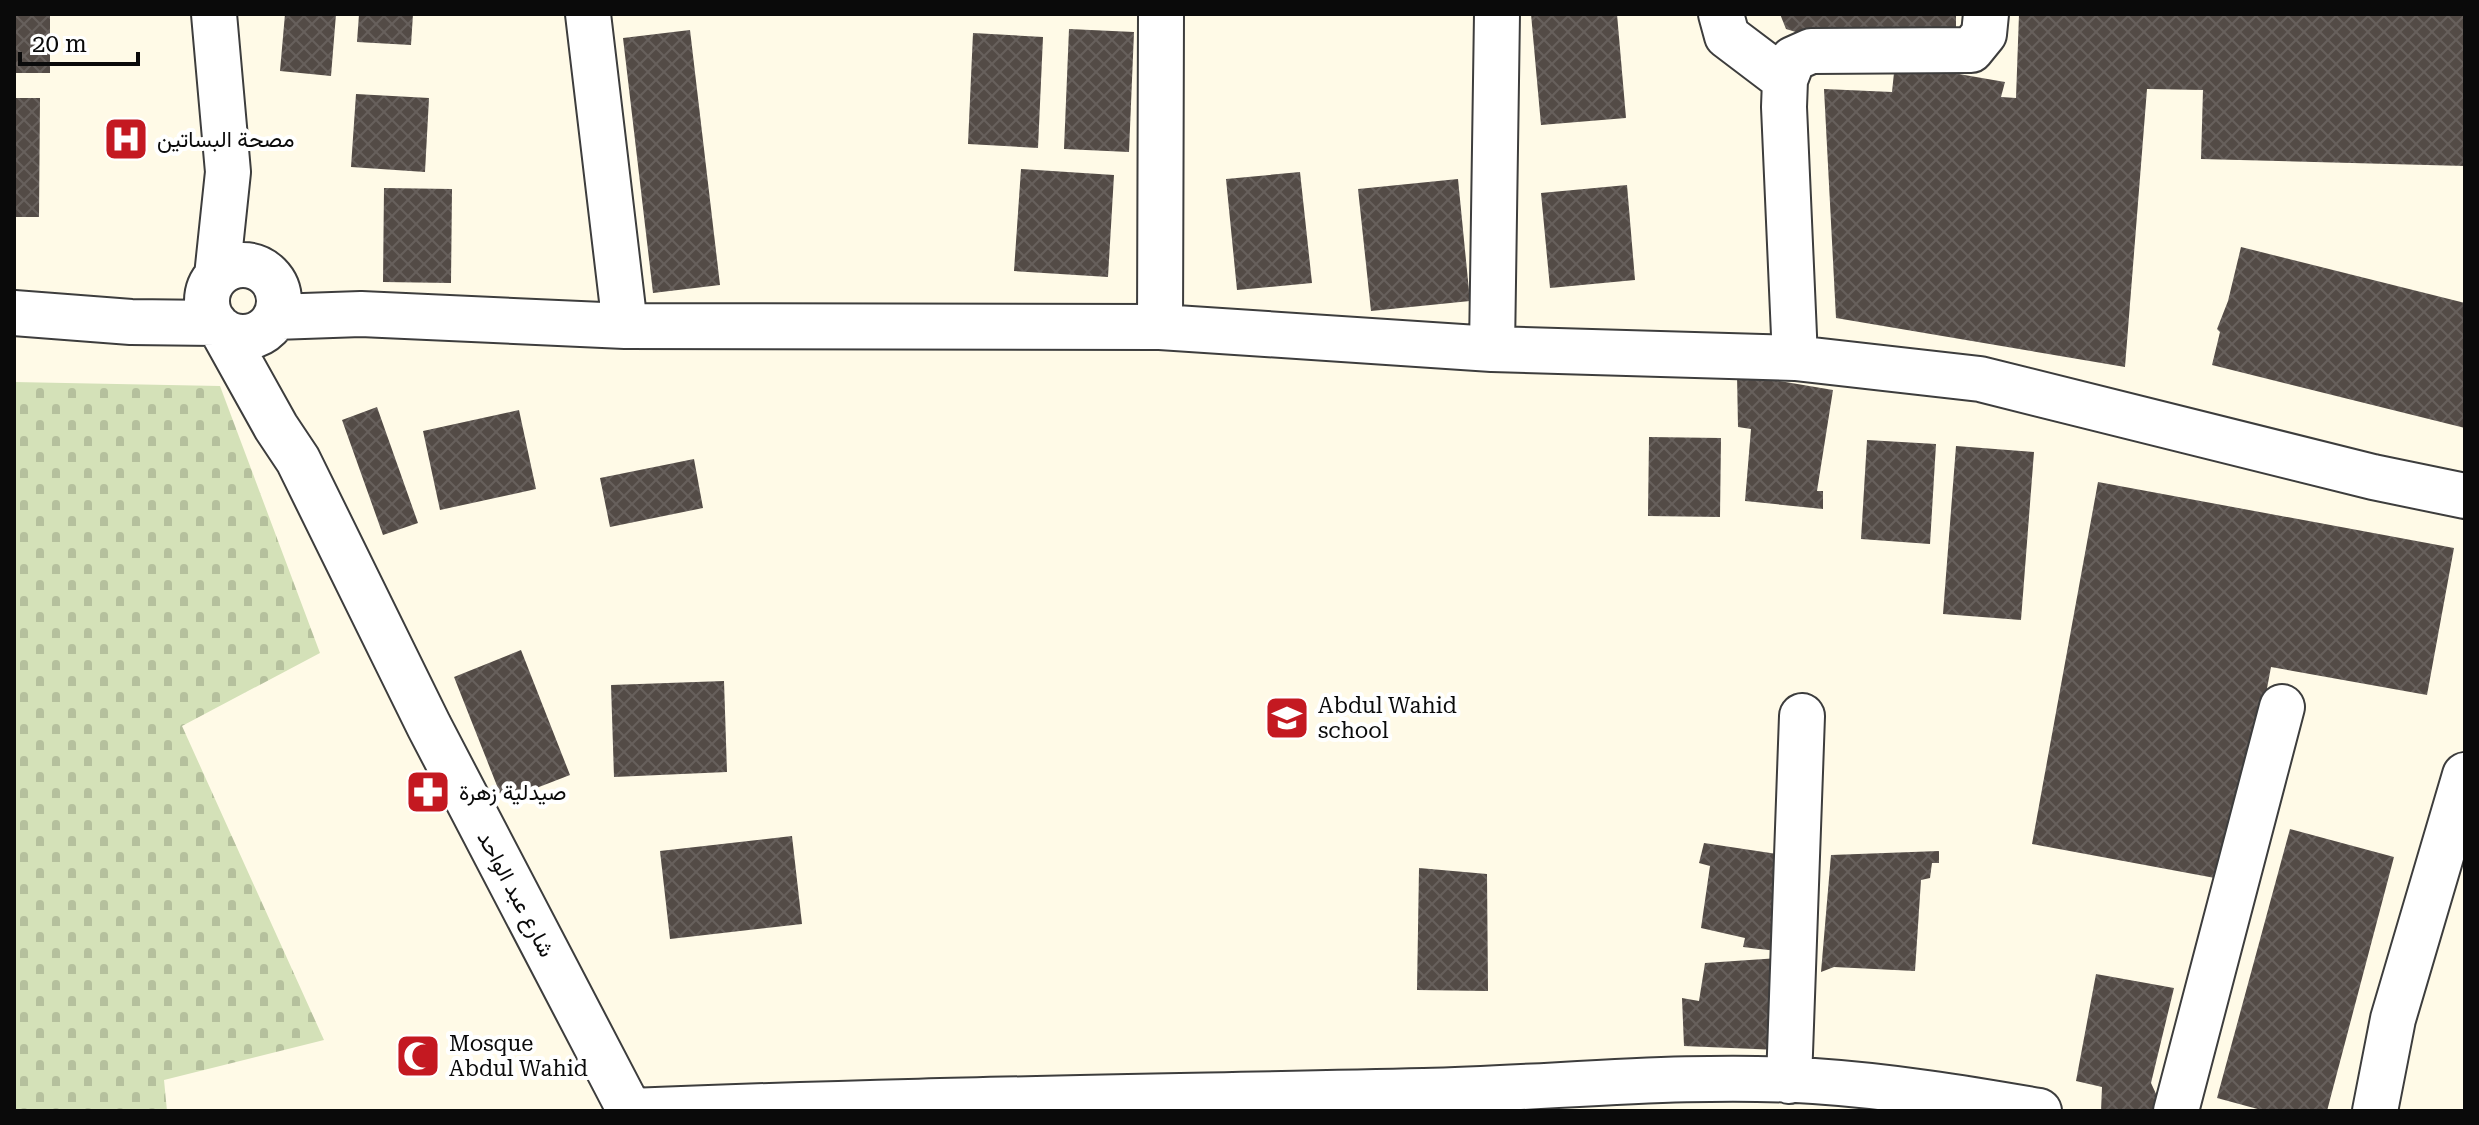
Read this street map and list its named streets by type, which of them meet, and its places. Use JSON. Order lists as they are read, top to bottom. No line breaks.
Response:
{"streets":{"street":["شارع عبد الواحد"]},"places":{"hospital":["مصحة البساتين"],"school or university":["Abdul Wahid school"],"pharmacy":["صيدلية زهرة"],"mosque":["Mosque Abdul Wahid"]},"scale_bar":"20 m"}
